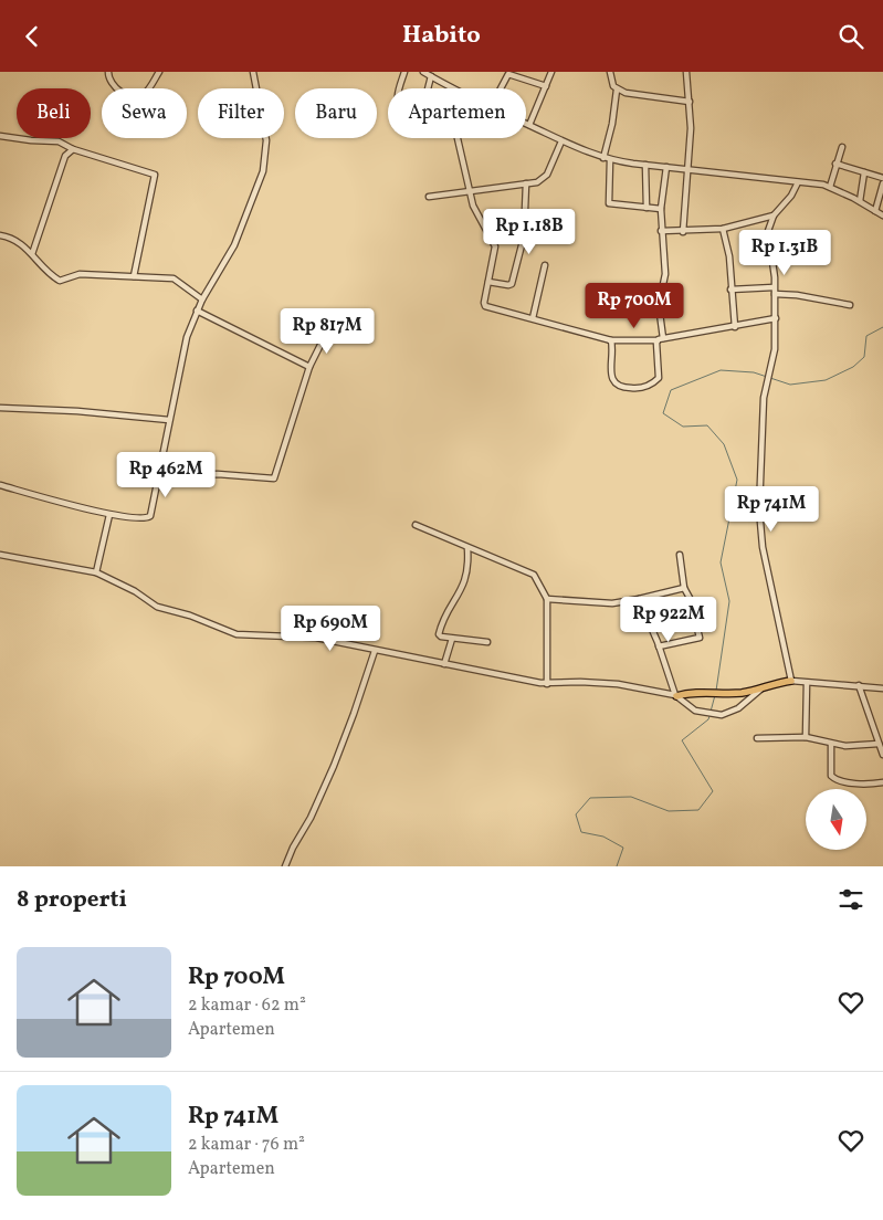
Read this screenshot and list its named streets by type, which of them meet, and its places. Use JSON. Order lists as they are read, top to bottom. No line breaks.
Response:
{"north":"bottom","page":{"header":"Habito","chip":["Beli","Sewa","Filter","Baru","Apartemen"],"price":["Rp 1.18B","Rp 1.31B","Rp 700M","Rp 817M","Rp 462M","Rp 741M","Rp 922M","Rp 690M"],"heading":"8 properti","list":[{"name":"Rp 700M","note":"2 kamar · 62 m² · Apartemen"},{"name":"Rp 741M","note":"2 kamar · 76 m² · Apartemen"}]}}
